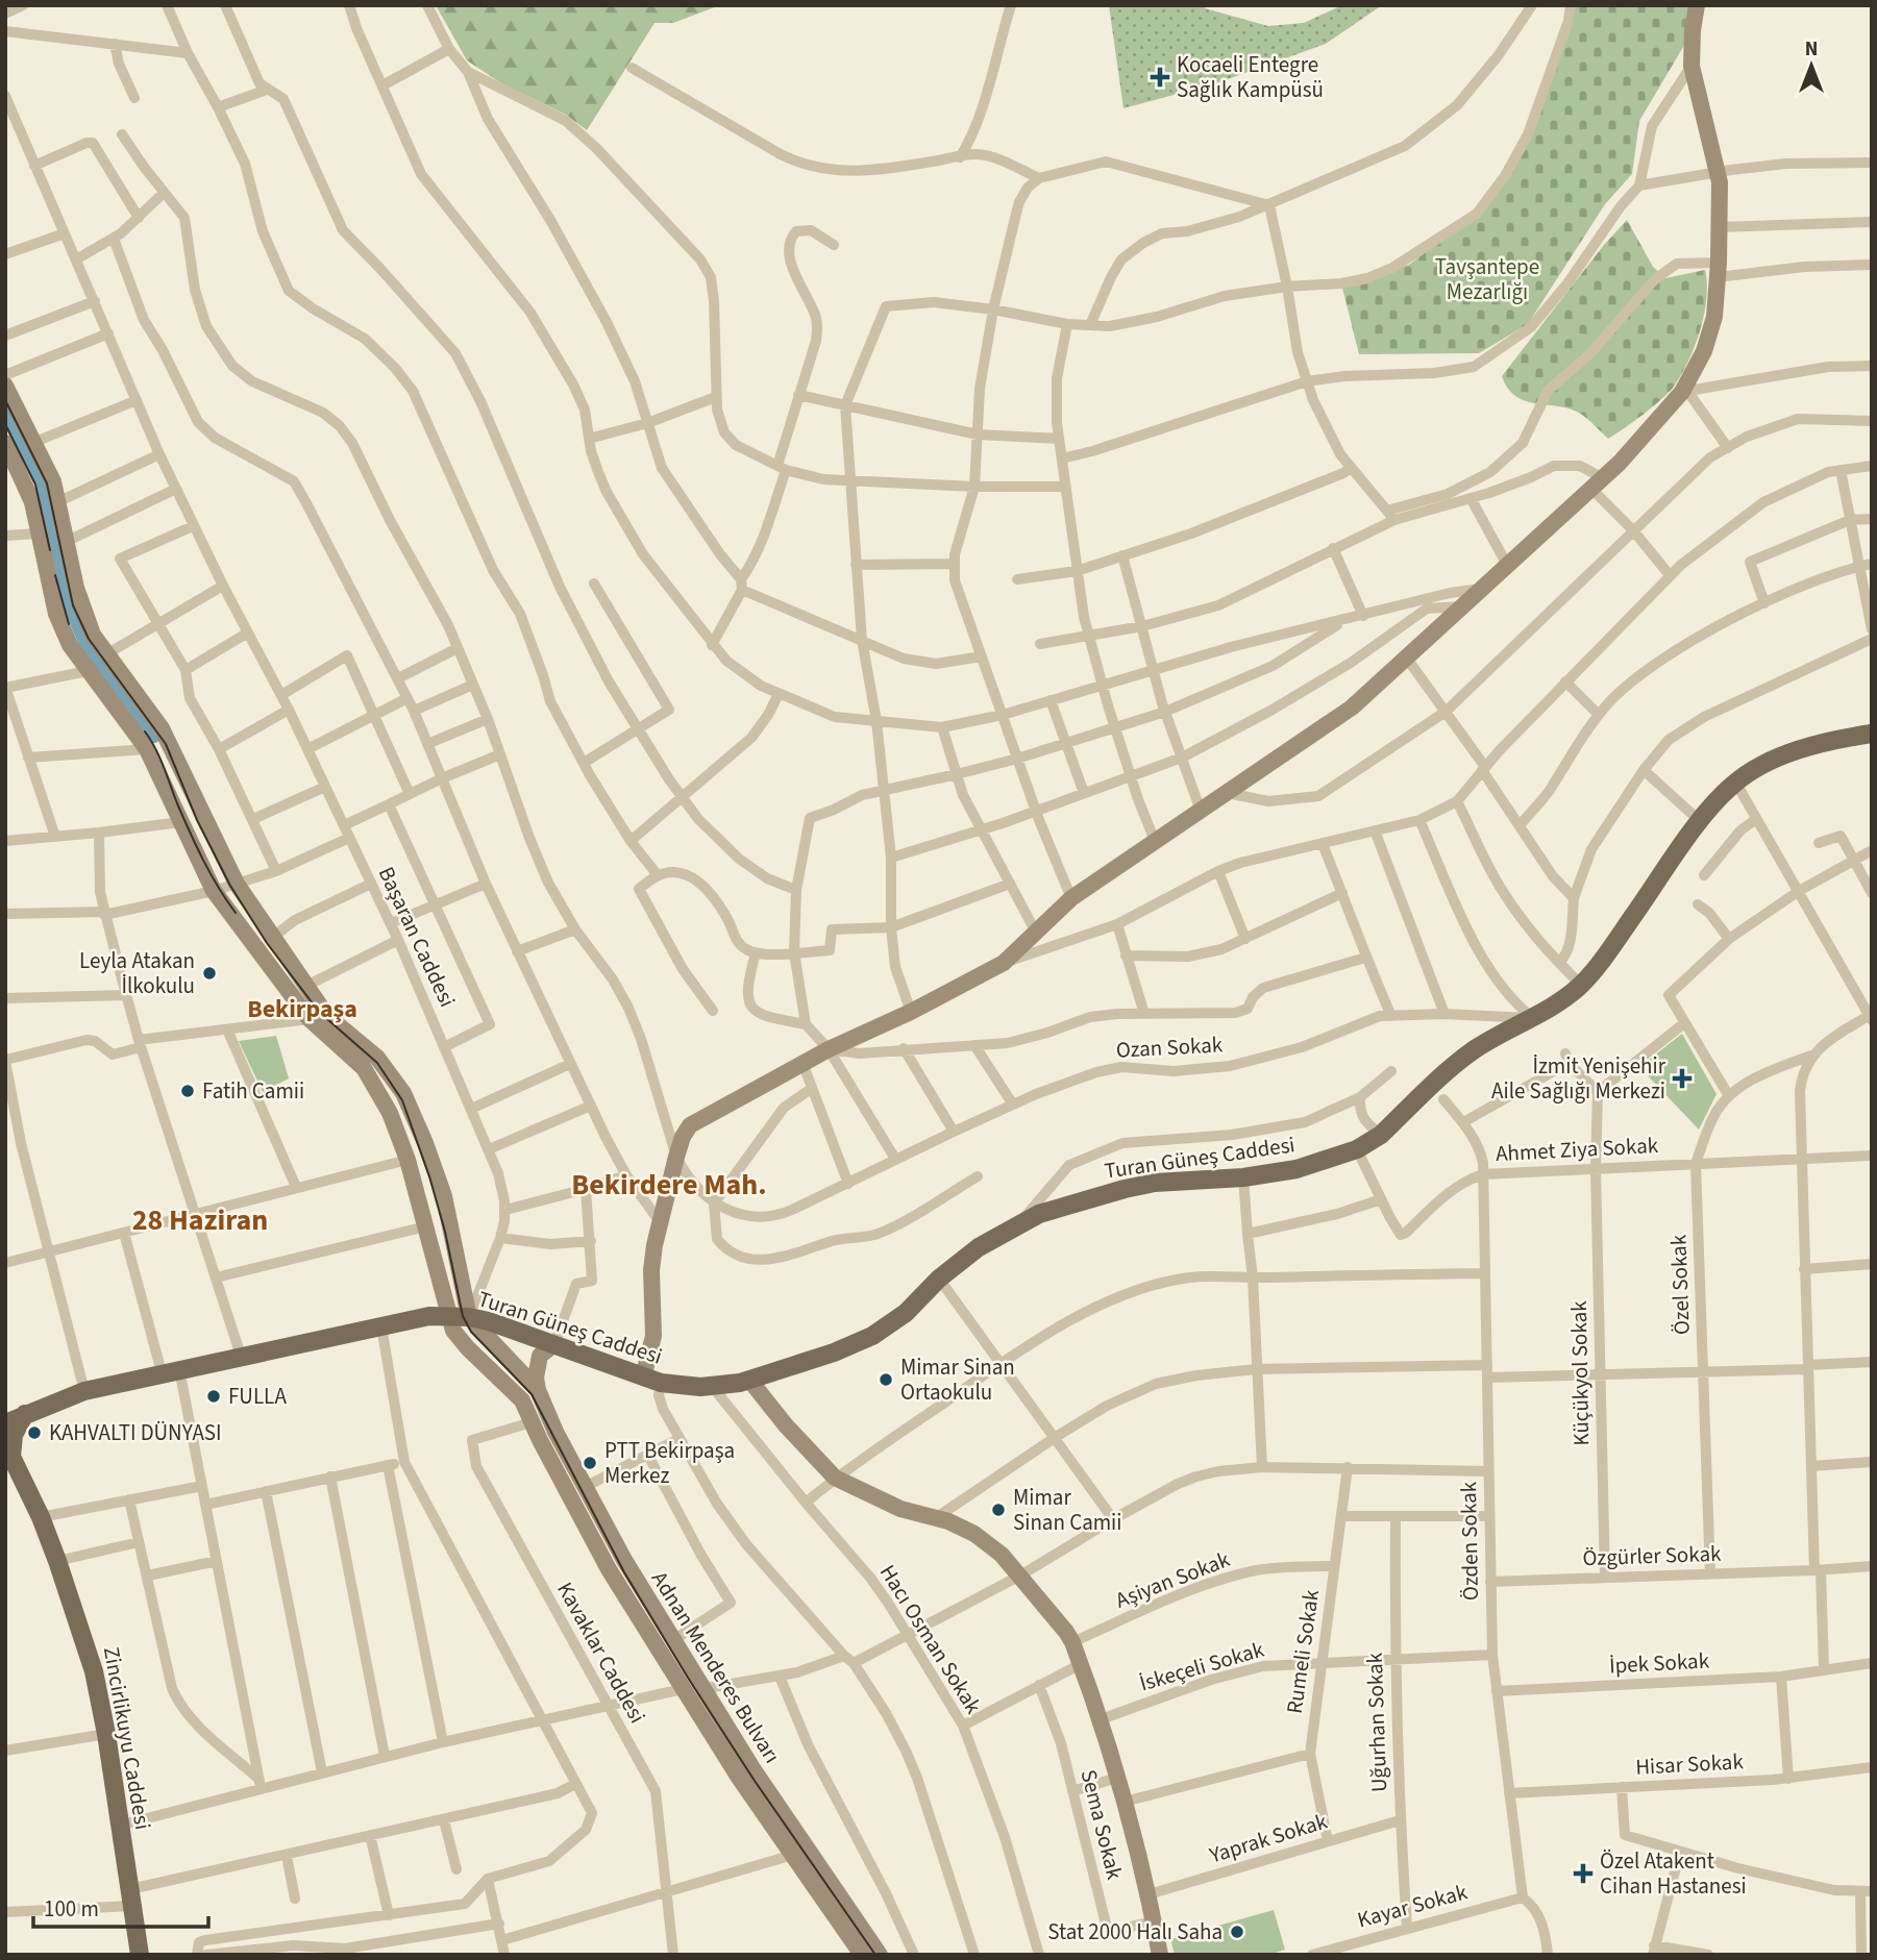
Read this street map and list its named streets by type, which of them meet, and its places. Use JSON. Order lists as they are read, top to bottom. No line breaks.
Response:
{"streets":{"main road":["Turan Güneş Caddesi","Adnan Menderes Bulvarı","Zincirlikuyu Caddesi"],"street":["Başaran Caddesi","Ozan Sokak","Ahmet Ziya Sokak","Özel Sokak","Küçükyol Sokak","Özden Sokak","Özgürler Sokak","Aşiyan Sokak","Hacı Osman Sokak","Rumeli Sokak","Kavaklar Caddesi","İpek Sokak","İskeçeli Sokak","Uğurhan Sokak","Hisar Sokak","Sema Sokak","Yaprak Sokak","Kayar Sokak"]},"crossings":[["Başaran Caddesi","Turan Güneş Caddesi"],["Başaran Caddesi","Adnan Menderes Bulvarı"],["Ozan Sokak","Turan Güneş Caddesi"],["Ahmet Ziya Sokak","Turan Güneş Caddesi"],["Ahmet Ziya Sokak","Özel Sokak"],["Ahmet Ziya Sokak","Küçükyol Sokak"],["Ahmet Ziya Sokak","Özden Sokak"],["Turan Güneş Caddesi","Hacı Osman Sokak"],["Turan Güneş Caddesi","Adnan Menderes Bulvarı"],["Turan Güneş Caddesi","Zincirlikuyu Caddesi"],["Özel Sokak","Özgürler Sokak"],["Küçükyol Sokak","Özgürler Sokak"],["Özden Sokak","Özgürler Sokak"],["Özden Sokak","İpek Sokak"],["Özden Sokak","İskeçeli Sokak"],["Özden Sokak","Hisar Sokak"],["Özden Sokak","Kayar Sokak"],["Aşiyan Sokak","Rumeli Sokak"],["Rumeli Sokak","İskeçeli Sokak"],["Rumeli Sokak","Yaprak Sokak"],["Kavaklar Caddesi","Adnan Menderes Bulvarı"],["İskeçeli Sokak","Uğurhan Sokak"],["Uğurhan Sokak","Yaprak Sokak"],["Uğurhan Sokak","Kayar Sokak"]],"districts":["Bekirpaşa","Bekirdere Mah.","28 Haziran"],"parks":["Tavşantepe Mezarlığı"],"places":{"health":["Kocaeli Entegre Sağlık Kampüsü","İzmit Yenişehir Aile Sağlığı Merkezi","Özel Atakent Cihan Hastanesi"],"other":["Leyla Atakan İlkokulu","Fatih Camii","Mimar Sinan Ortaokulu","FULLA","KAHVALTI DÜNYASI","PTT Bekirpaşa Merkez","Mimar Sinan Camii","Stat 2000 Halı Saha"]},"scale_bar":"100 m","north":"top"}
